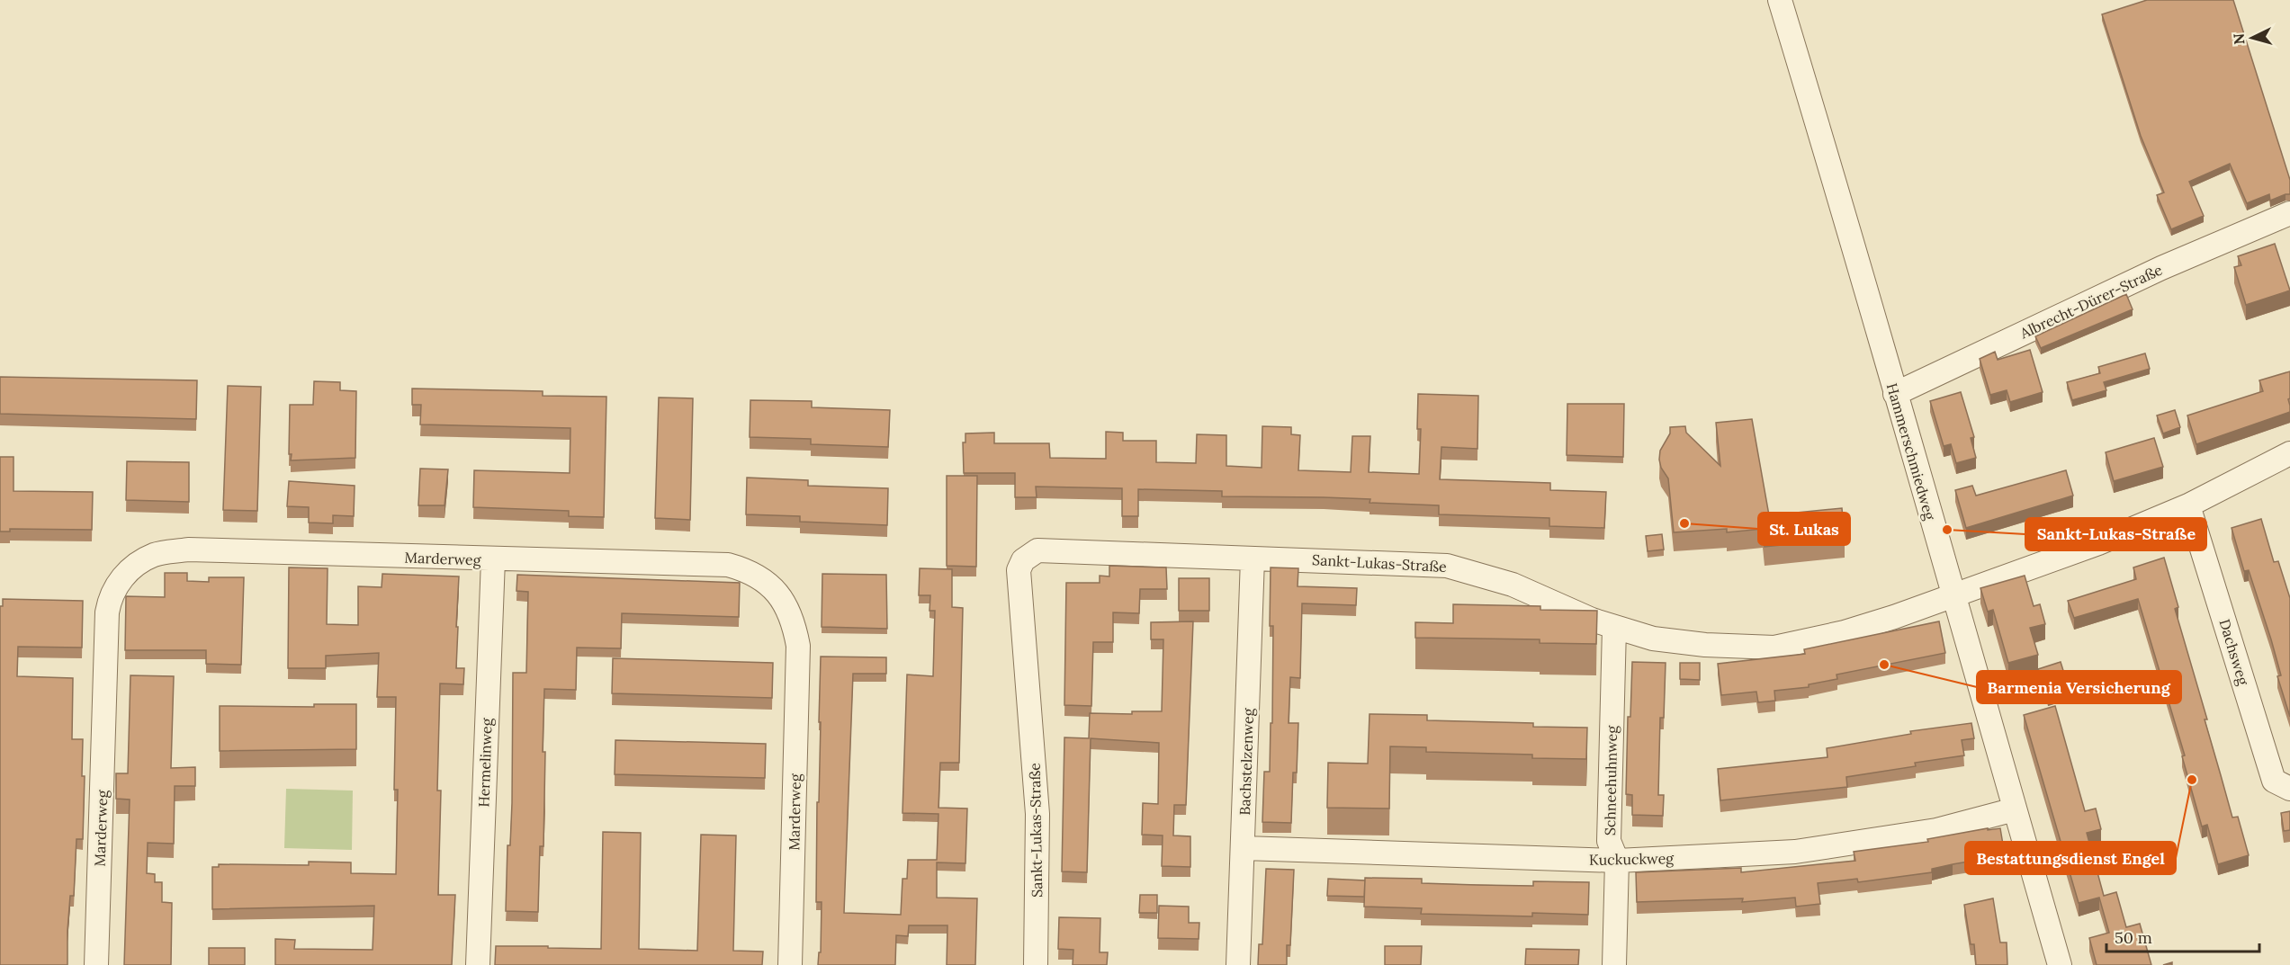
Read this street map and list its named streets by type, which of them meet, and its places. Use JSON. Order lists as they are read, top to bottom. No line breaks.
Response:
{"streets":{"street":["Albrecht-Dürer-Straße","Hammerschmiedweg","Marderweg","Sankt-Lukas-Straße","Dachsweg","Bachstelzenweg","Hermelinweg","Schneehuhnweg","Kuckuckweg"]},"crossings":[["Albrecht-Dürer-Straße","Hammerschmiedweg"],["Hammerschmiedweg","Sankt-Lukas-Straße"],["Hammerschmiedweg","Kuckuckweg"],["Marderweg","Hermelinweg"],["Sankt-Lukas-Straße","Dachsweg"],["Sankt-Lukas-Straße","Bachstelzenweg"],["Sankt-Lukas-Straße","Schneehuhnweg"],["Bachstelzenweg","Kuckuckweg"],["Schneehuhnweg","Kuckuckweg"]],"places":["St. Lukas","Sankt-Lukas-Straße","Barmenia Versicherung","Bestattungsdienst Engel"],"scale_bar":"50 m","north":"left"}
